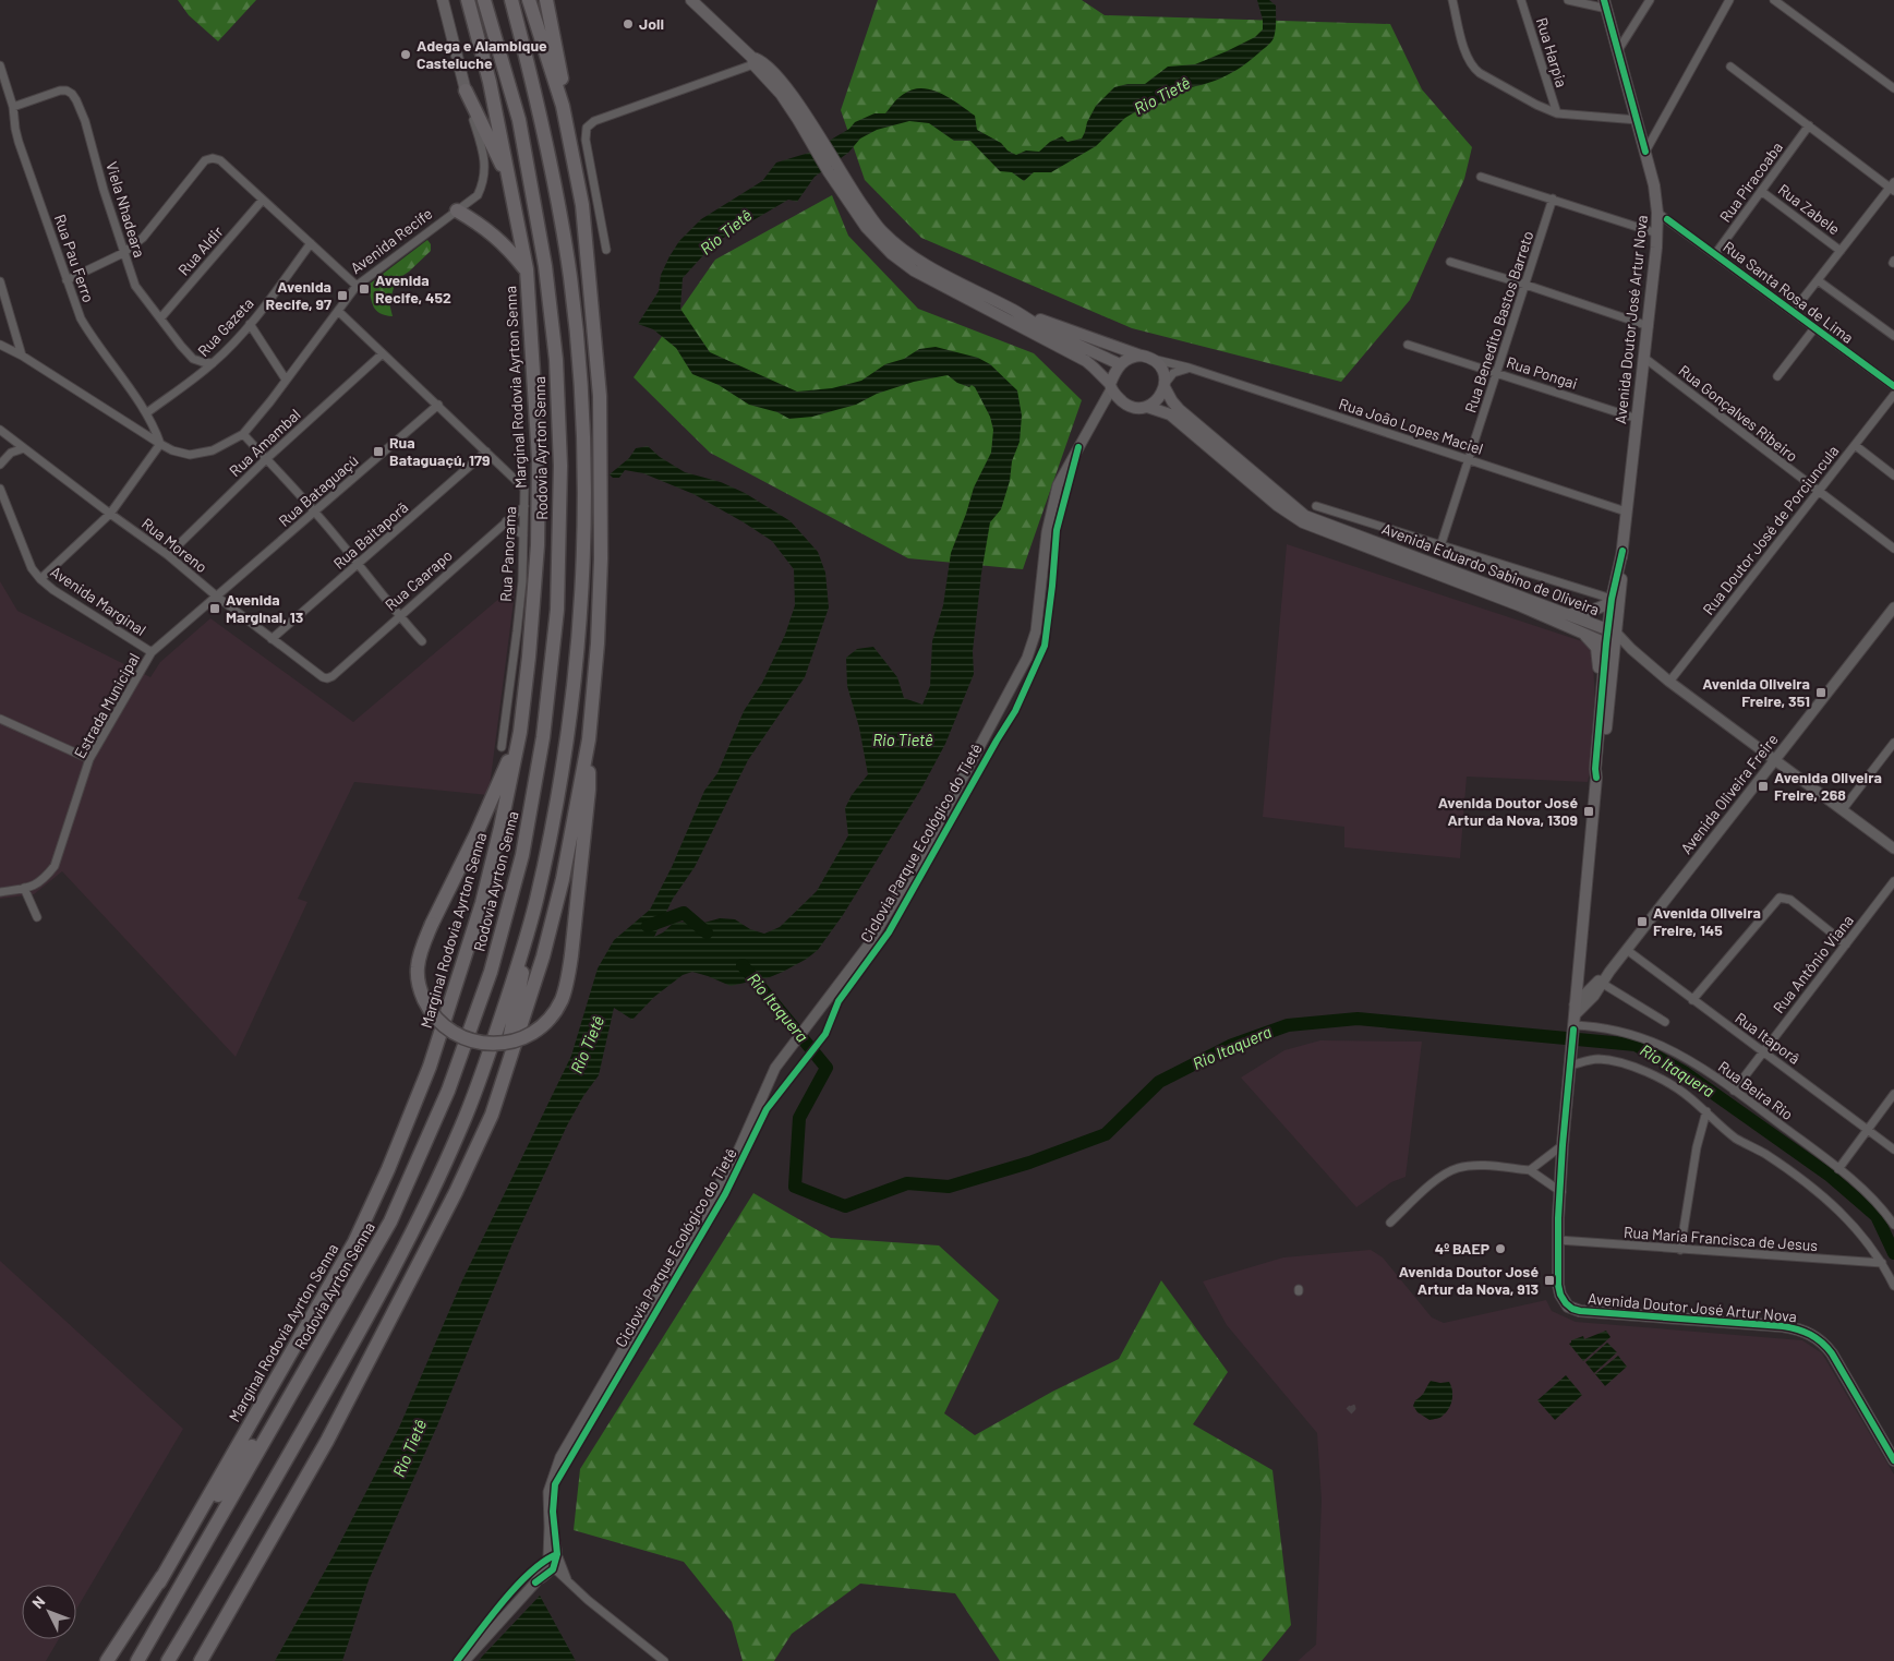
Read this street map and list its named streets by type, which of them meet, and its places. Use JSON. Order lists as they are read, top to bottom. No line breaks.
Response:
{"streets":{"highway":["Marginal Rodovia Ayrton Senna","Rodovia Ayrton Senna"],"main road":["Avenida Recife","Avenida Doutor José Artur Nova","Avenida Eduardo Sabino de Oliveira"],"street":["Rua Harpia","Rua Piracoaba","Viela Nhadeara","Rua Zabele","Rua Aldir","Rua Pau Ferro","Rua Santa Rosa de Lima","Rua Benedito Bastos Barreto","Rua Gazeta","Rua Pongai","Rua Gonçalves Ribeiro","Rua João Lopes Maciel","Rua Amambal","Rua Bataguaçú","Rua Doutor José de Porciuncula","Rua Baitaporã","Rua Moreno","Rua Panorama","Rua Caarapo","Avenida Marginal","Estrada Municipal","Avenida Oliveira Freire","Rua Antônio Viana","Rua Itaporâ","Rua Beira Rio","Rua Maria Francisca de Jesus"],"cycle path":["Ciclovia Parque Ecológico do Tietê"]},"crossings":[["Rua Piracoaba","Rua Zabele"],["Rua Piracoaba","Rua Santa Rosa de Lima"],["Viela Nhadeara","Rua Aldir"],["Viela Nhadeara","Rua Pau Ferro"],["Viela Nhadeara","Rua Gazeta"],["Avenida Recife","Rua Pau Ferro"],["Avenida Recife","Rua Panorama"],["Rua Pau Ferro","Rua Gazeta"],["Rua Santa Rosa de Lima","Avenida Doutor José Artur Nova"],["Avenida Doutor José Artur Nova","Rua Pongai"],["Avenida Doutor José Artur Nova","Rua Gonçalves Ribeiro"],["Avenida Doutor José Artur Nova","Rua João Lopes Maciel"],["Avenida Doutor José Artur Nova","Avenida Eduardo Sabino de Oliveira"],["Avenida Doutor José Artur Nova","Avenida Oliveira Freire"],["Avenida Doutor José Artur Nova","Rua Beira Rio"],["Avenida Doutor José Artur Nova","Rua Maria Francisca de Jesus"],["Rua Benedito Bastos Barreto","Rua Pongai"],["Rua Benedito Bastos Barreto","Rua João Lopes Maciel"],["Rua Gonçalves Ribeiro","Rua Doutor José de Porciuncula"],["Rua João Lopes Maciel","Avenida Eduardo Sabino de Oliveira"],["Rua Amambal","Rua Moreno"],["Rua Amambal","Rua Panorama"],["Rua Bataguaçú","Rua Moreno"],["Rua Bataguaçú","Rua Panorama"],["Rua Bataguaçú","Avenida Marginal"],["Rua Baitaporã","Rua Moreno"],["Rua Baitaporã","Rua Panorama"],["Rua Moreno","Rua Caarapo"],["Rua Moreno","Avenida Marginal"],["Rua Panorama","Rua Caarapo"],["Avenida Marginal","Estrada Municipal"],["Avenida Oliveira Freire","Rua Itaporâ"],["Avenida Oliveira Freire","Rua Beira Rio"],["Rua Antônio Viana","Rua Itaporâ"],["Rua Antônio Viana","Rua Beira Rio"]],"water":["Rio Tietê","Rio Itaquera"],"places":{"other":["Joli","Adega e Alambique Casteluche","4º BAEP"],"transit":["Avenida Recife, 452","Avenida Recife, 97","Rua Bataguaçú, 179","Avenida Marginal, 13","Avenida Oliveira Freire, 351","Avenida Oliveira Freire, 268","Avenida Doutor José Artur da Nova, 1309","Avenida Oliveira Freire, 145","Avenida Doutor José Artur da Nova, 913"]},"north":"top left"}
